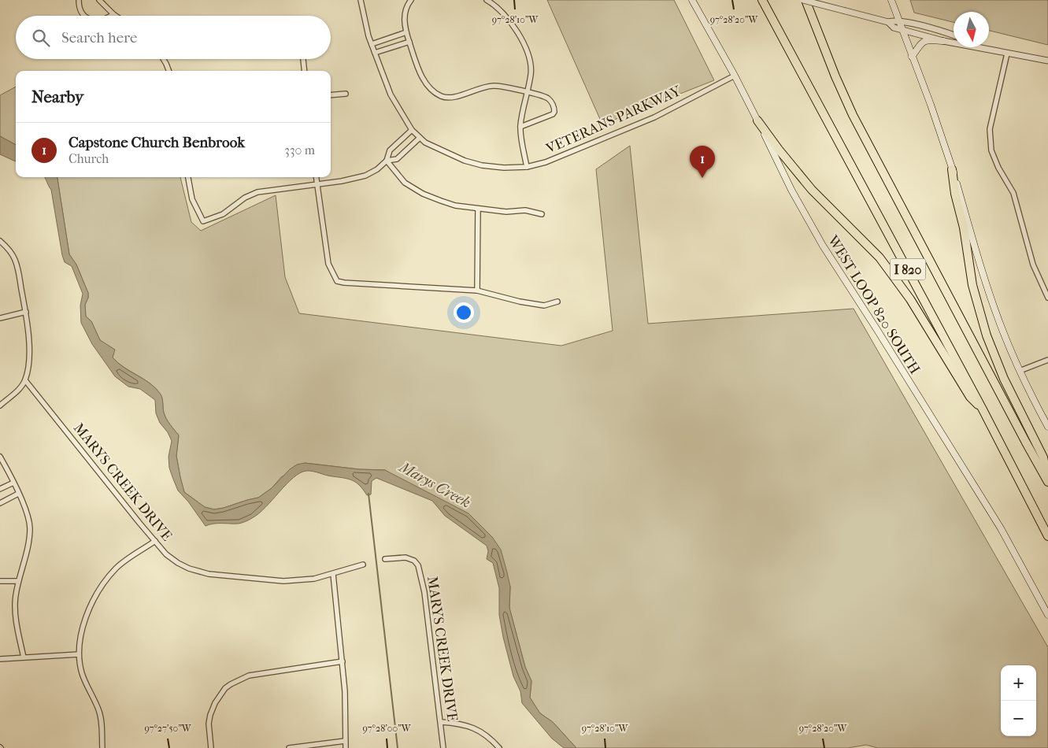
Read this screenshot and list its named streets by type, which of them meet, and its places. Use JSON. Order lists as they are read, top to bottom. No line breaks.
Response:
{"streets":{"highway":["I 820"],"main road":["WEST LOOP 820 SOUTH"],"street":["VETERANS PARKWAY","MARYS CREEK DRIVE"]},"crossings":[["VETERANS PARKWAY","WEST LOOP 820 SOUTH"]],"water":["Marys Creek"],"north":"bottom","page":{"search":"Search here","heading":"Nearby","list":[{"mark":"1","name":"Capstone Church Benbrook","note":"Church","value":"330 m"}],"pins":"1","map_buttons":["+","−"]},"coordinates":["97°28'10\"W","97°28'20\"W","97°27'50\"W","97°28'00\"W"]}
